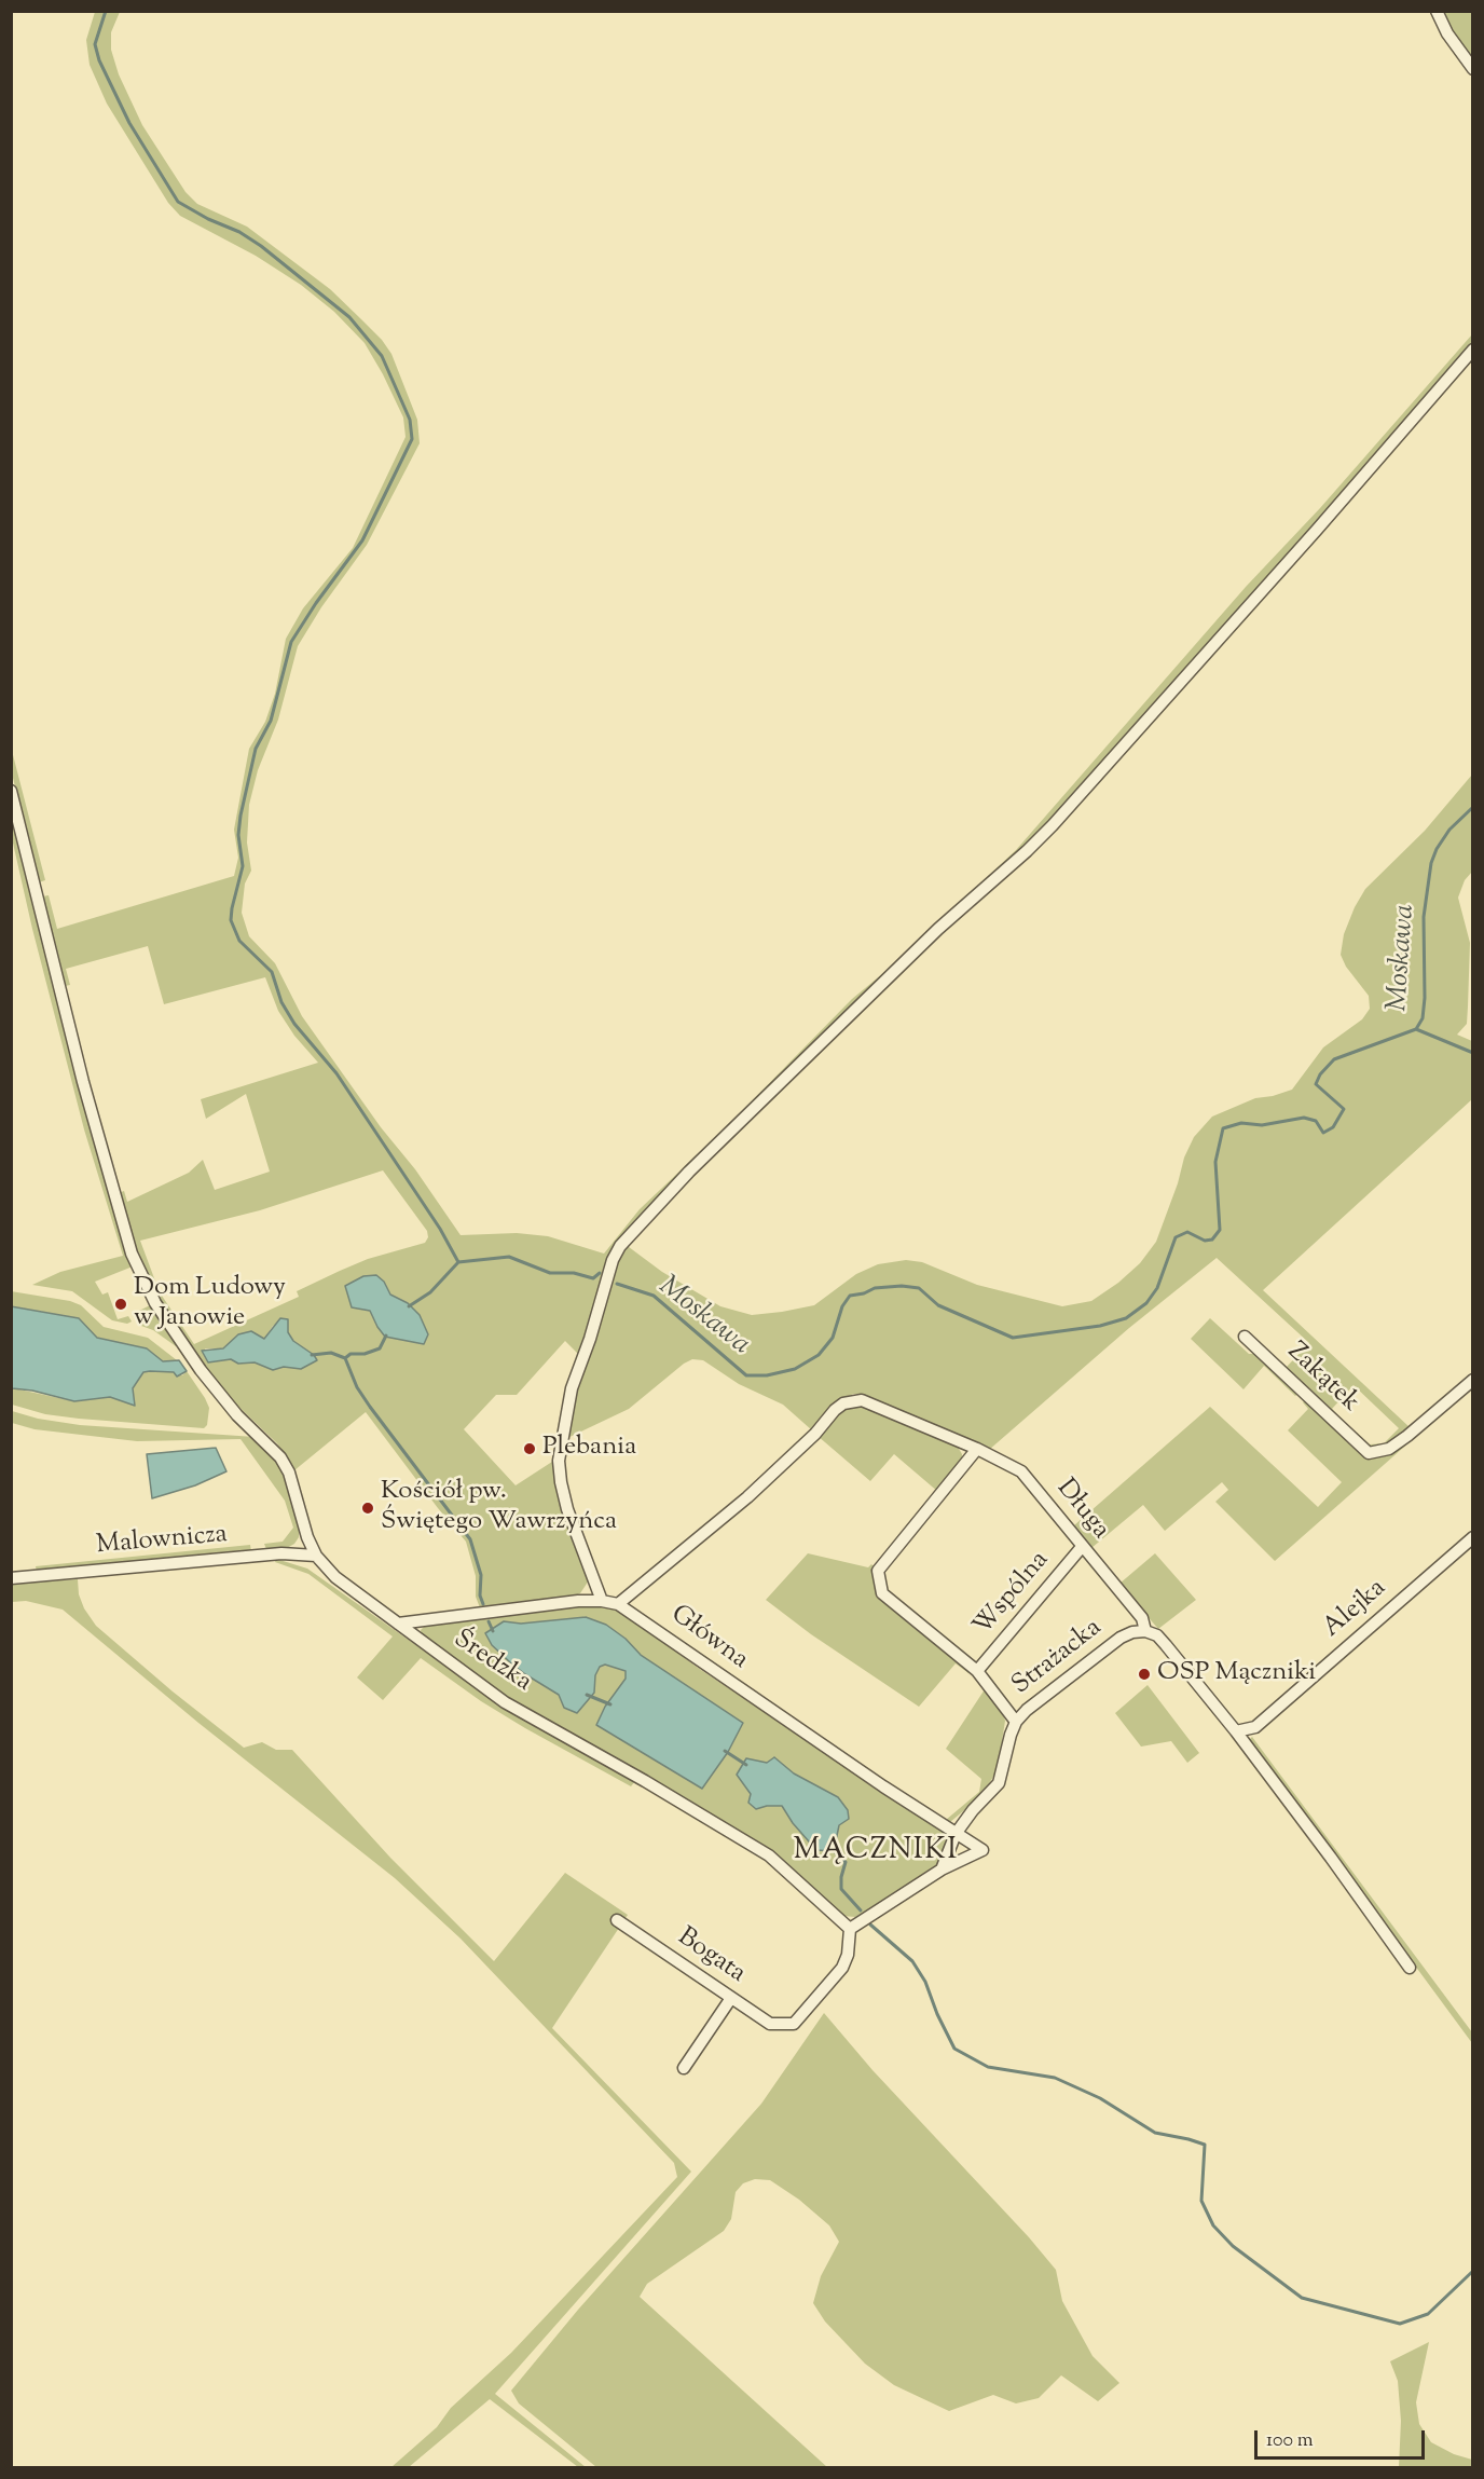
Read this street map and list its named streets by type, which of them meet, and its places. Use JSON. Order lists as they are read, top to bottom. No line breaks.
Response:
{"streets":{"street":["Zakątek","Długa","Malownicza","Wspólna","Alejka","Główna","Strażacka","Średzka","Bogata"]},"crossings":[["Długa","Wspólna"],["Długa","Alejka"],["Długa","Główna"],["Długa","Strażacka"],["Malownicza","Średzka"],["Główna","Strażacka"],["Główna","Średzka"],["Średzka","Bogata"]],"districts":["MĄCZNIKI"],"water":["Moskawa"],"places":["Dom Ludowy w Janowie","Plebania","Kościół pw. Świętego Wawrzyńca","OSP Mączniki"],"scale_bar":"100 m"}
